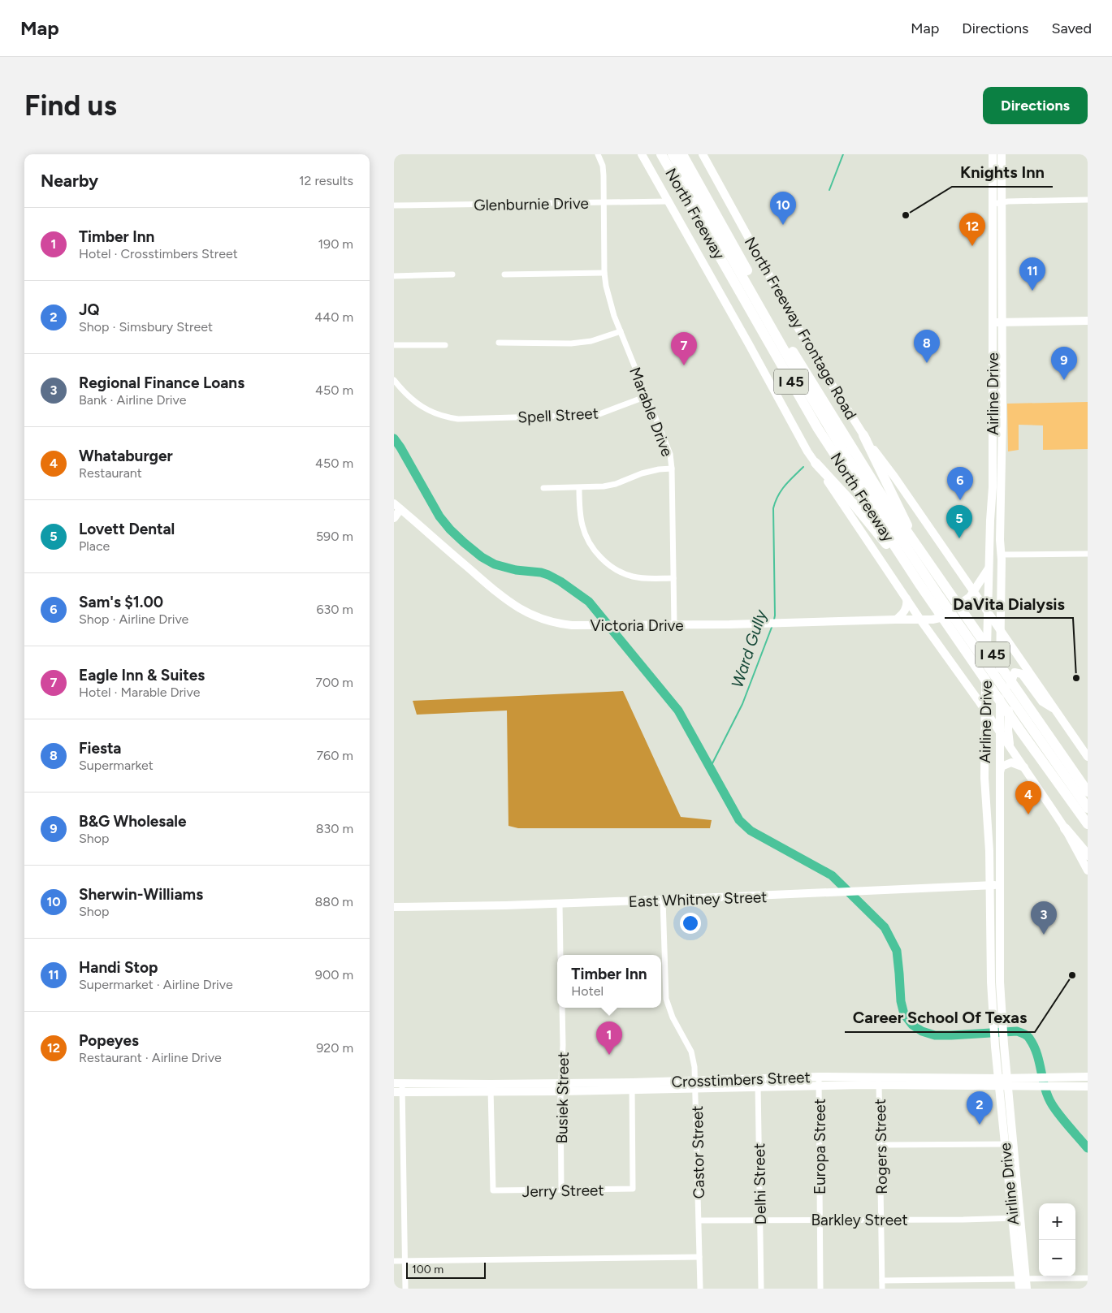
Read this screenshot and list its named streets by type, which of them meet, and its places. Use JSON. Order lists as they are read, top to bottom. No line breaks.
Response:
{"streets":{"highway":["North Freeway","I 45"],"main road":["North Freeway Frontage Road","Airline Drive","Victoria Drive","East Whitney Street","Crosstimbers Street"],"street":["Glenburnie Drive","Marable Drive","Spell Street","Busiek Street","Europa Street","Rogers Street","Castor Street","Delhi Street","Jerry Street","Barkley Street"]},"crossings":[["Glenburnie Drive","Marable Drive"],["North Freeway Frontage Road","Airline Drive"],["North Freeway Frontage Road","Victoria Drive"],["Airline Drive","Victoria Drive"],["Airline Drive","East Whitney Street"],["Airline Drive","Crosstimbers Street"],["Airline Drive","Barkley Street"],["Marable Drive","Spell Street"],["Marable Drive","Victoria Drive"],["East Whitney Street","Castor Street"],["Crosstimbers Street","Busiek Street"],["Crosstimbers Street","Europa Street"],["Crosstimbers Street","Rogers Street"],["Crosstimbers Street","Castor Street"],["Crosstimbers Street","Delhi Street"],["Crosstimbers Street","Jerry Street"],["Busiek Street","Jerry Street"],["Europa Street","Barkley Street"],["Rogers Street","Barkley Street"],["Castor Street","Barkley Street"],["Delhi Street","Barkley Street"]],"water":["Ward Gully"],"places":["Knights Inn","DaVita Dialysis","Career School Of Texas"],"scale_bar":"100 m","page":{"header":"Map","nav":["Map","Directions","Saved"],"buttons":"Directions","title":"Find us","heading":["Nearby","12 results"],"pins":["10","12","11","8","7","9","6","5","4","3","1","2"],"list":[{"mark":"1","name":"Timber Inn","note":"Hotel · Crosstimbers Street","value":"190 m"},{"mark":"2","name":"JQ","note":"Shop · Simsbury Street","value":"440 m"},{"mark":"3","name":"Regional Finance Loans","note":"Bank · Airline Drive","value":"450 m"},{"mark":"4","name":"Whataburger","note":"Restaurant","value":"450 m"},{"mark":"5","name":"Lovett Dental","note":"Place","value":"590 m"},{"mark":"6","name":"Sam's $1.00","note":"Shop · Airline Drive","value":"630 m"},{"mark":"7","name":"Eagle Inn & Suites","note":"Hotel · Marable Drive","value":"700 m"},{"mark":"8","name":"Fiesta","note":"Supermarket","value":"760 m"},{"mark":"9","name":"B&G Wholesale","note":"Shop","value":"830 m"},{"mark":"10","name":"Sherwin-Williams","note":"Shop","value":"880 m"},{"mark":"11","name":"Handi Stop","note":"Supermarket · Airline Drive","value":"900 m"},{"mark":"12","name":"Popeyes","note":"Restaurant · Airline Drive","value":"920 m"}],"popup":["Timber Inn","Hotel"],"map_buttons":["+","−"],"scale":"100 m"}}
